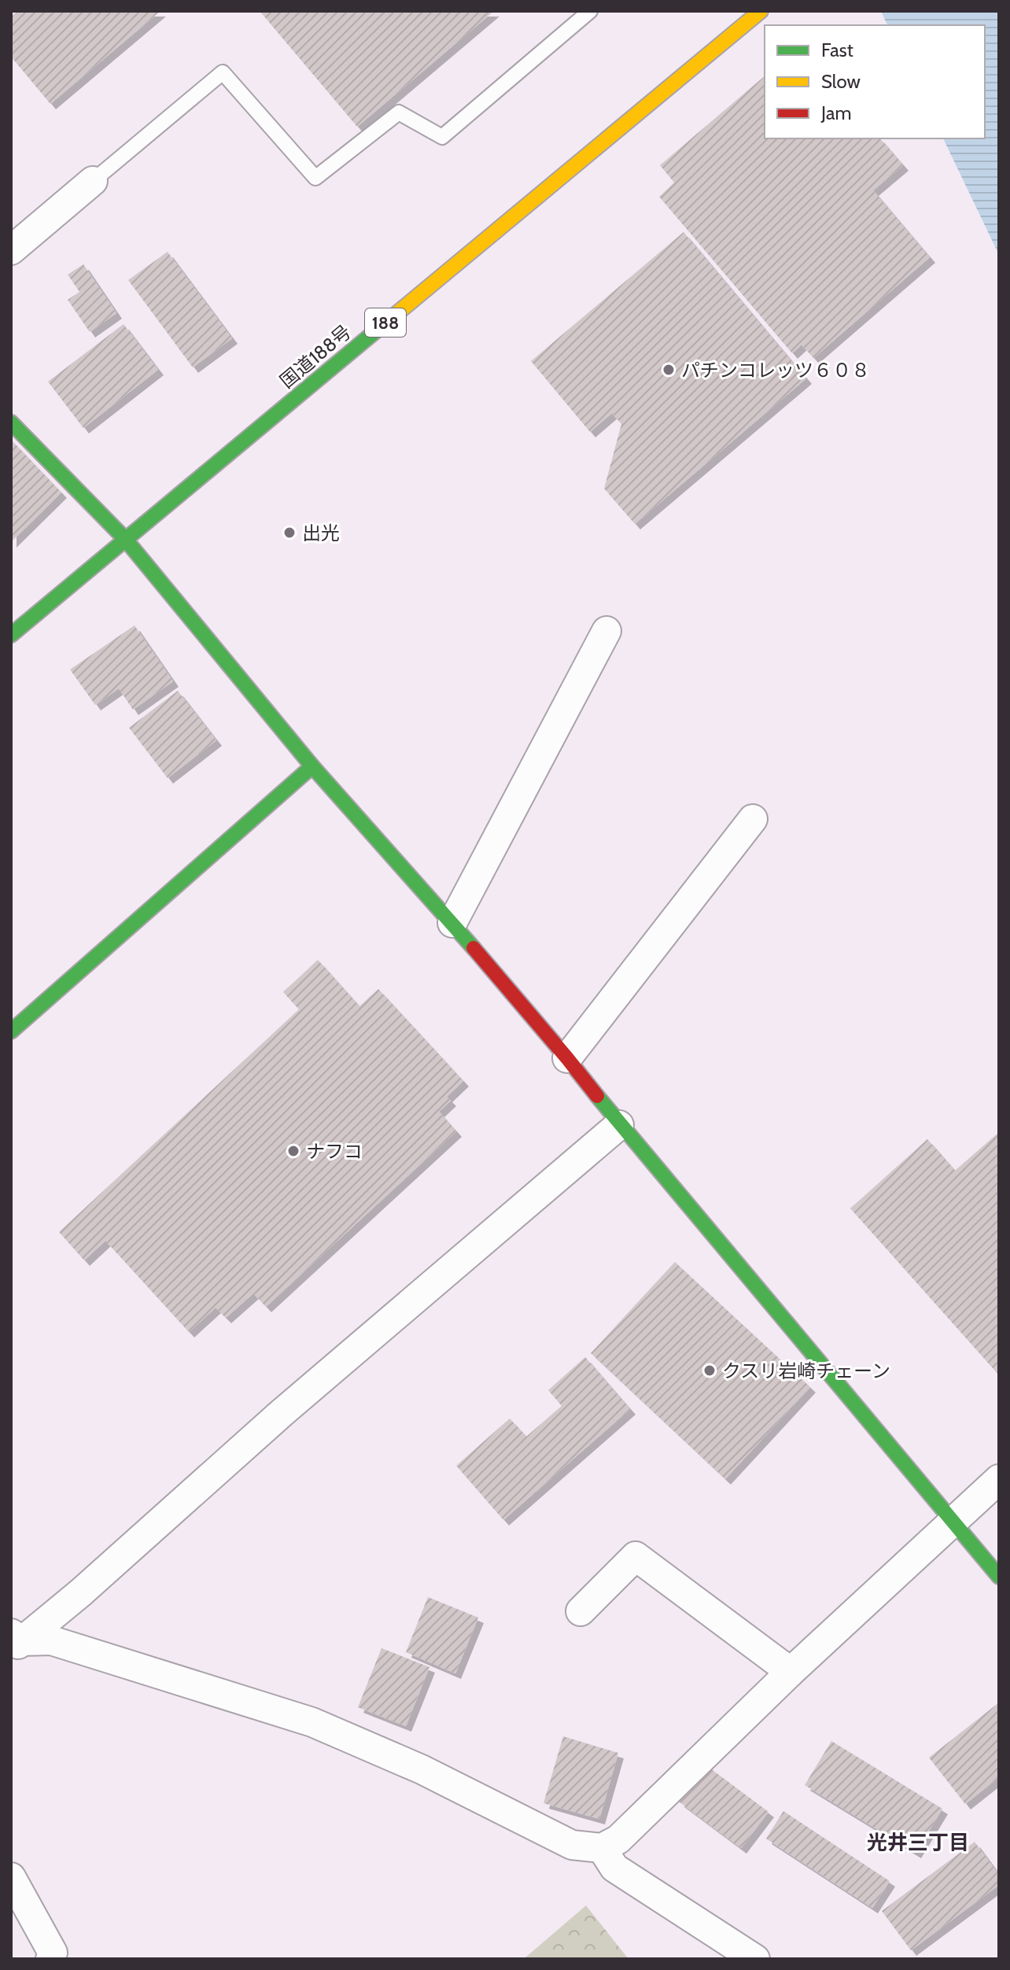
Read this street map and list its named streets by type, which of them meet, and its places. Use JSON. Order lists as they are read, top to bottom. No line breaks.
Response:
{"streets":{"main road":["188","国道188号"]},"districts":["光井三丁目"],"places":["パチンコレッツ６０８","出光","ナフコ","クスリ岩崎チェーン"],"legend":["Fast","Slow","Jam"]}
